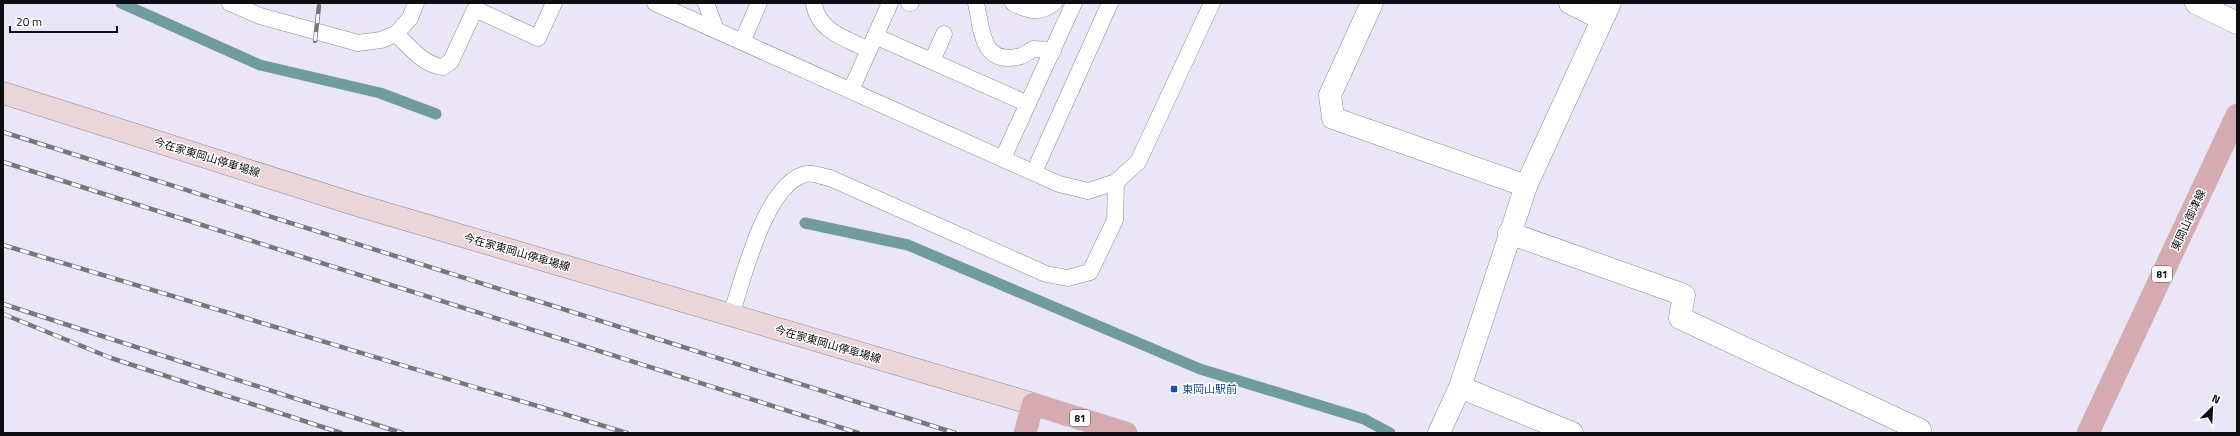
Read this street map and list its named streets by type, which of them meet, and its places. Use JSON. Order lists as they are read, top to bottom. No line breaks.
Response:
{"streets":{"main road":["今在家東岡山停車場線","東岡山御津線","81"]},"crossings":[["今在家東岡山停車場線","81"]],"places":{"transit":["東岡山駅前"]},"scale_bar":"20 m","north":"top right"}
